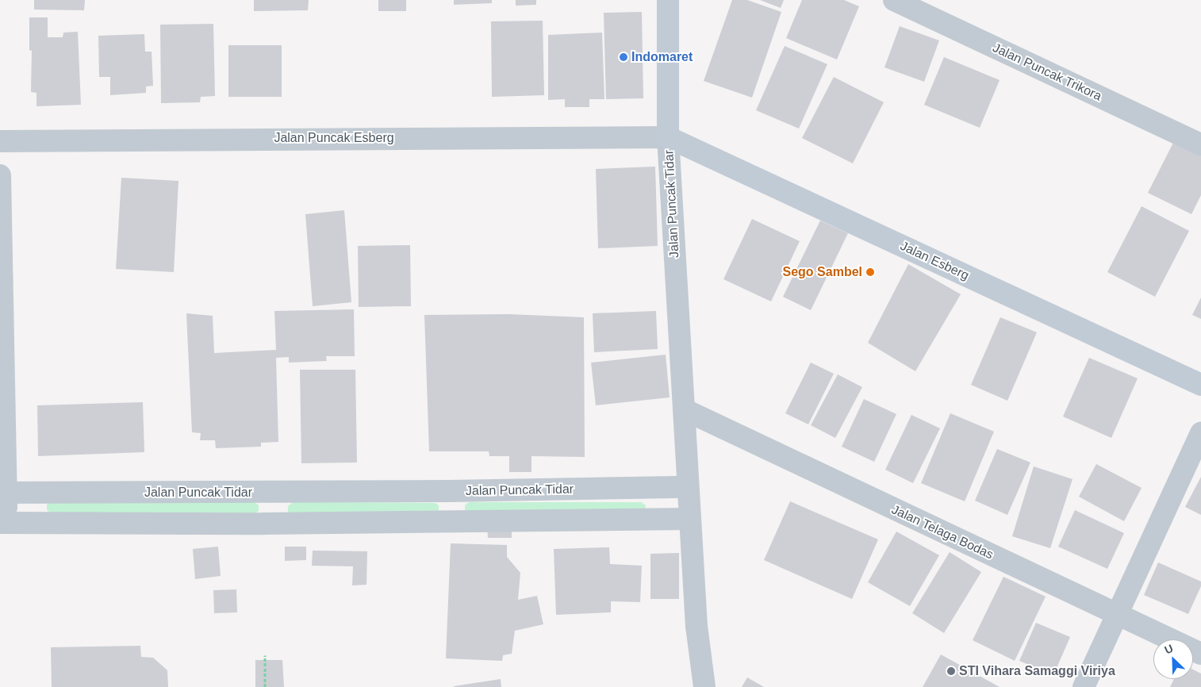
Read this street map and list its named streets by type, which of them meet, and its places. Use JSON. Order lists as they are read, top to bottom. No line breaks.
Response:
{"streets":{"main road":["Jalan Esberg"],"street":["Jalan Puncak Trikora","Jalan Puncak Esberg","Jalan Puncak Tidar","Jalan Telaga Bodas"]},"crossings":[["Jalan Puncak Esberg","Jalan Puncak Tidar"],["Jalan Puncak Esberg","Jalan Esberg"],["Jalan Puncak Tidar","Jalan Esberg"],["Jalan Puncak Tidar","Jalan Telaga Bodas"]],"places":["Indomaret","Sego Sambel","STI Vihara Samaggi Viriya"],"north":"top left"}
